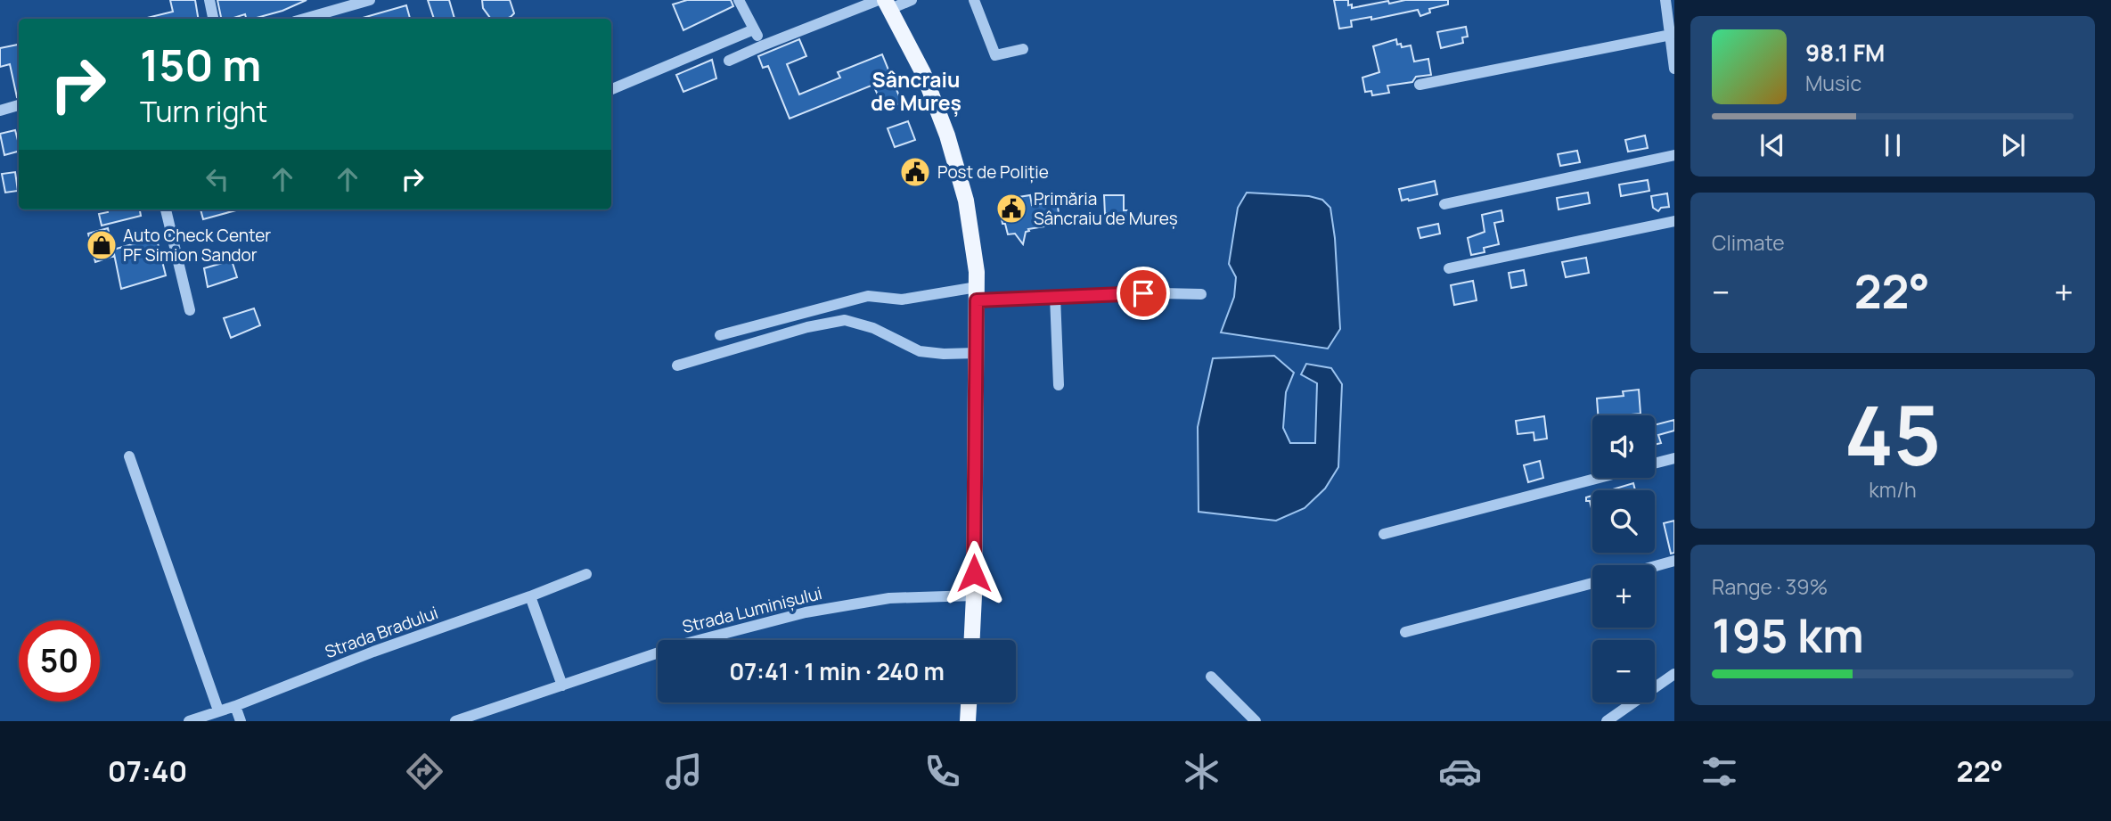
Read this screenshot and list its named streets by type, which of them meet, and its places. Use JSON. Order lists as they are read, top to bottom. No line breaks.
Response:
{"streets":{"street":["Strada Luminișului","Strada Bradului"]},"districts":["Sâncraiu de Mureș"],"places":{"public building":["Post de Poliție","Primăria Sâncraiu de Mureș"],"shop":["Auto Check Center PF Simion Sandor"]},"page":{"turn":["150 m","Turn right"],"song":["98.1 FM","Music"],"tile":["Climate",["45","km/h"],["Range · 39%","195 km"]],"heat":["−","22°","+"],"map_buttons":["+","−"],"limit":"50","trip":"07:41 · 1 min · 240 m","tabs":["07:40","22°"]}}
